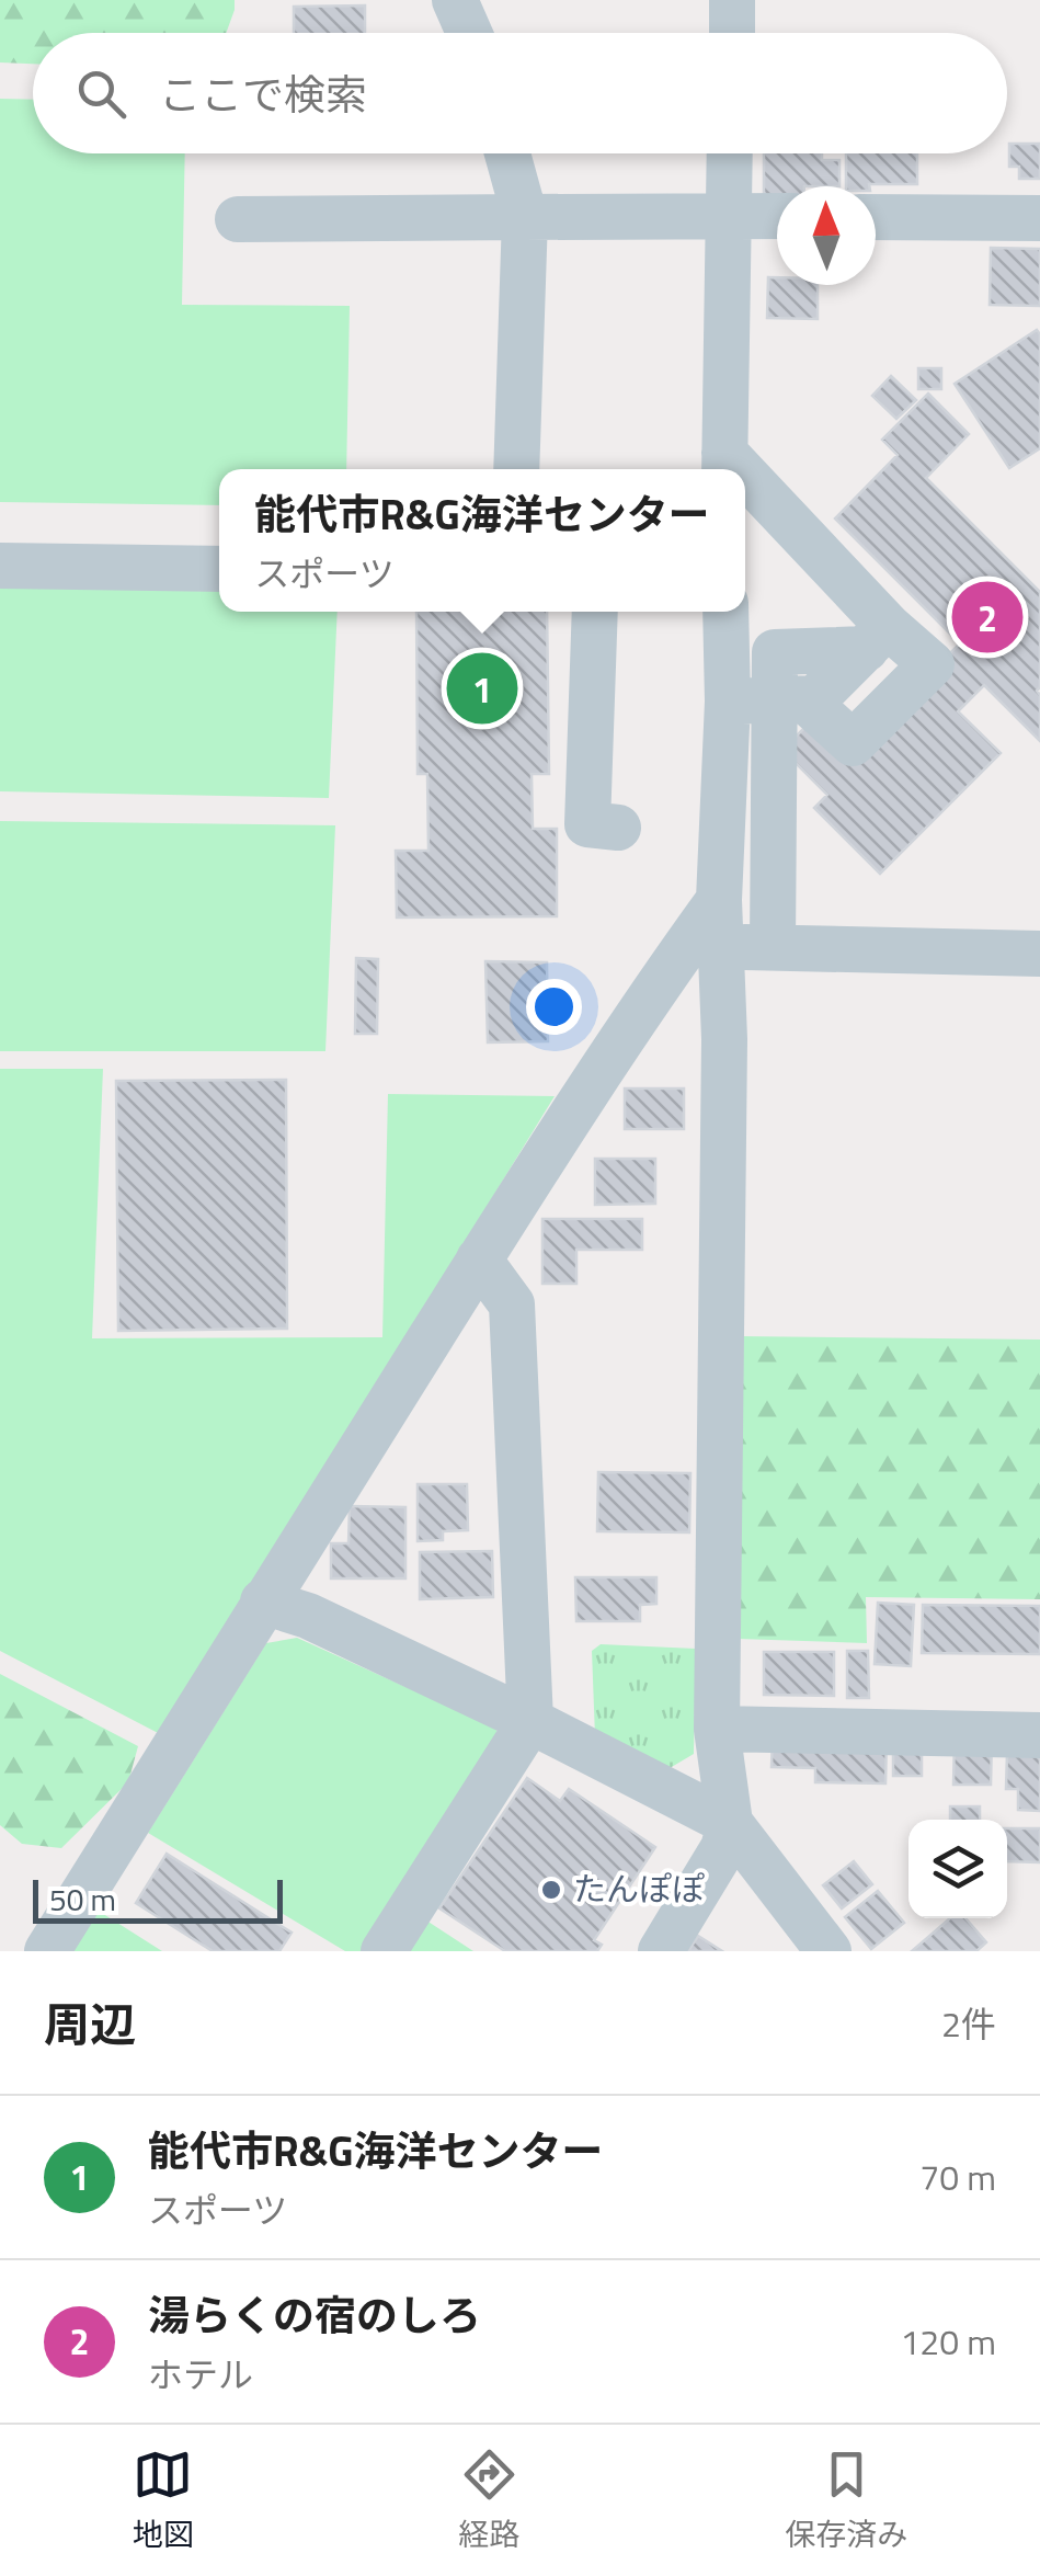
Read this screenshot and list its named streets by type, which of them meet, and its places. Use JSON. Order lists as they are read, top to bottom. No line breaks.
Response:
{"places":["たんぽぽ"],"scale_bar":"50 m","north":"top","page":{"search":"ここで検索","popup":["能代市R&G海洋センター","スポーツ"],"pins":["2","1"],"scale":"50 m","heading":["周辺","2件"],"list":[{"mark":"1","name":"能代市R&G海洋センター","note":"スポーツ","value":"70 m"},{"mark":"2","name":"湯らくの宿のしろ","note":"ホテル","value":"120 m"}],"nav":["地図","経路","保存済み"]}}
